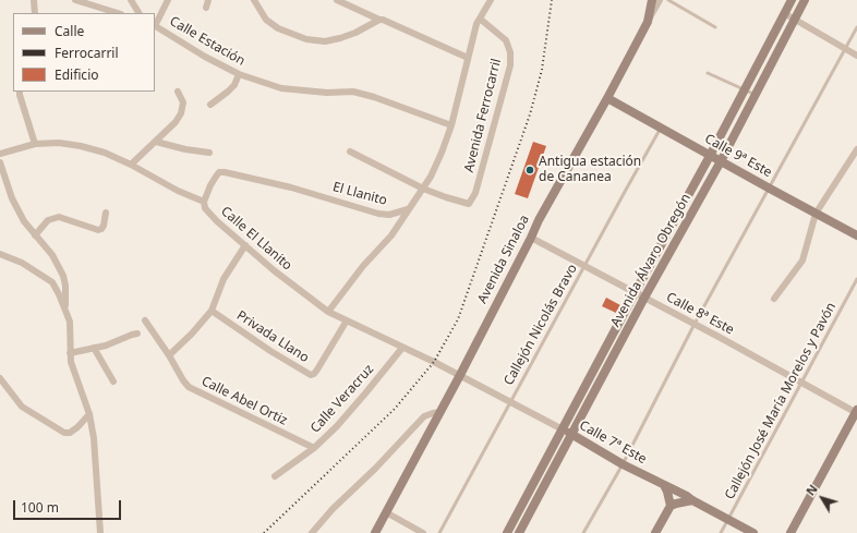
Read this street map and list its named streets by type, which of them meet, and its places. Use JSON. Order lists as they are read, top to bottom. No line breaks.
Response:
{"streets":{"street":["Calle Estación","Avenida Ferrocarril","Calle 9ª Este","El Llanito","Calle El Llanito","Avenida Sinaloa","Avenida Álvaro Obregón","Calle 8ª Este","Privada Llano","Calle Veracruz","Calle Abel Ortiz","Calle 7ª Este"],"lane":["Callejón Nicolás Bravo","Callejón José María Morelos y Pavón"]},"crossings":[["Calle 9ª Este","Avenida Sinaloa"],["Calle 9ª Este","Avenida Álvaro Obregón"],["Calle 9ª Este","Callejón Nicolás Bravo"],["El Llanito","Calle El Llanito"],["Calle El Llanito","Avenida Sinaloa"],["Calle El Llanito","Privada Llano"],["Calle El Llanito","Calle Veracruz"],["Calle El Llanito","Calle 7ª Este"],["Avenida Sinaloa","Calle 8ª Este"],["Avenida Sinaloa","Calle 7ª Este"],["Avenida Álvaro Obregón","Calle 8ª Este"],["Avenida Álvaro Obregón","Calle 7ª Este"],["Calle 8ª Este","Callejón Nicolás Bravo"],["Calle 8ª Este","Callejón José María Morelos y Pavón"],["Callejón Nicolás Bravo","Calle 7ª Este"],["Calle Veracruz","Calle Abel Ortiz"],["Callejón José María Morelos y Pavón","Calle 7ª Este"]],"places":["Antigua estación de Cananea"],"legend":["Calle","Ferrocarril","Edificio"],"scale_bar":"100 m","north":"top left"}
